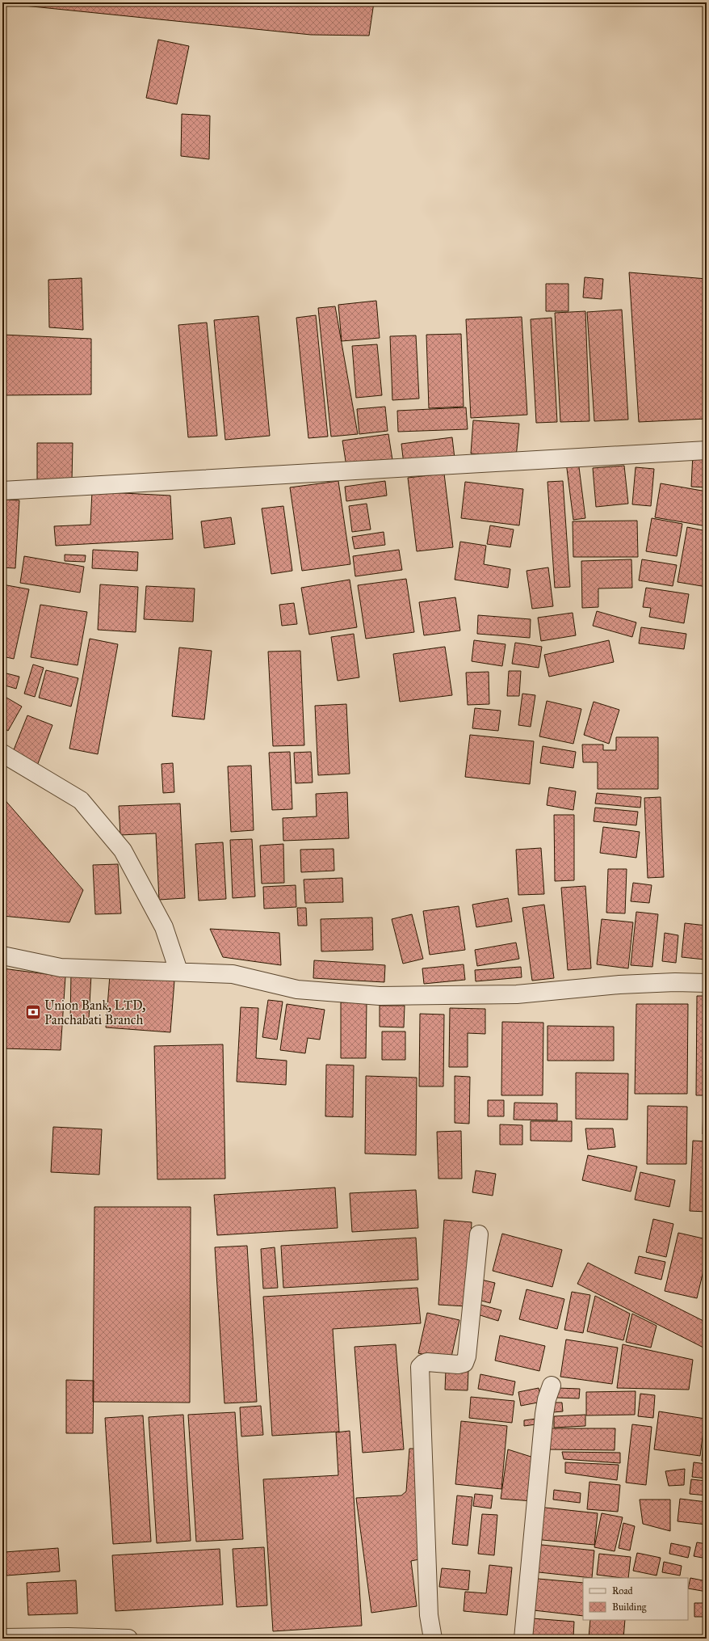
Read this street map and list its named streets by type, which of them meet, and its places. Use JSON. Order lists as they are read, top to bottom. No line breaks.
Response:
{"places":{"bank":["Union Bank, LTD, Panchabati Branch"]},"legend":["Road","Building"]}
